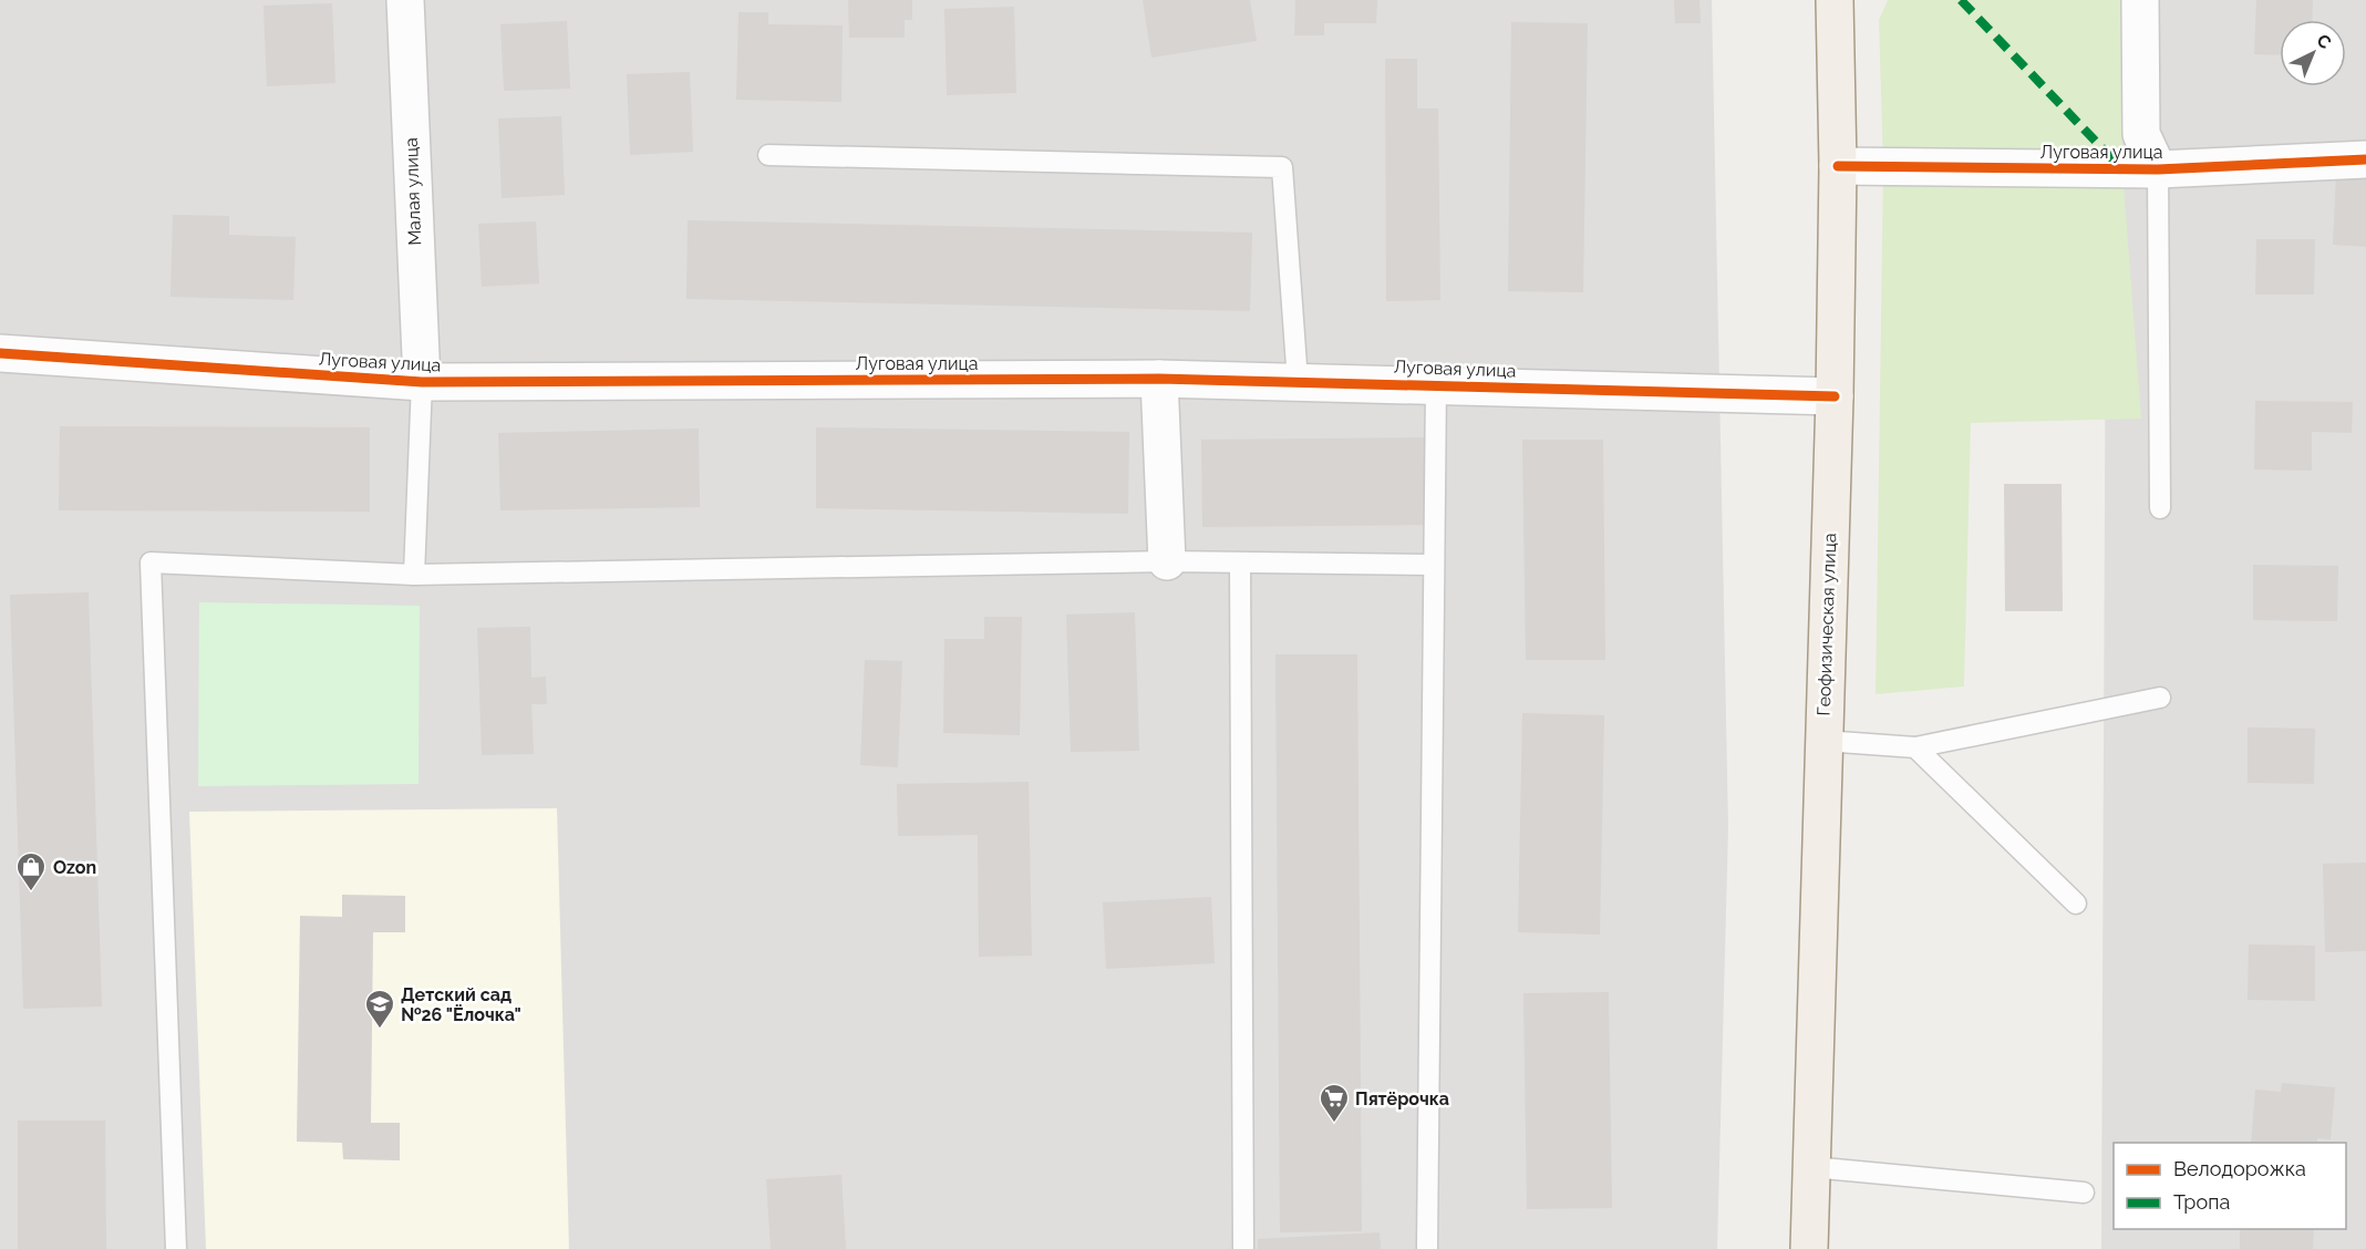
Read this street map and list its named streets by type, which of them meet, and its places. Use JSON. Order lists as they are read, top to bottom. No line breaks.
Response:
{"streets":{"main road":["Геофизическая улица"],"street":["Луговая улица","Малая улица"]},"crossings":[["Луговая улица","Малая улица"],["Луговая улица","Геофизическая улица"]],"places":{"shop":["Ozon"],"school or university":["Детский сад №26 \"Ёлочка\""],"supermarket":["Пятёрочка"]},"legend":["Велодорожка","Тропа"],"north":"top right"}
